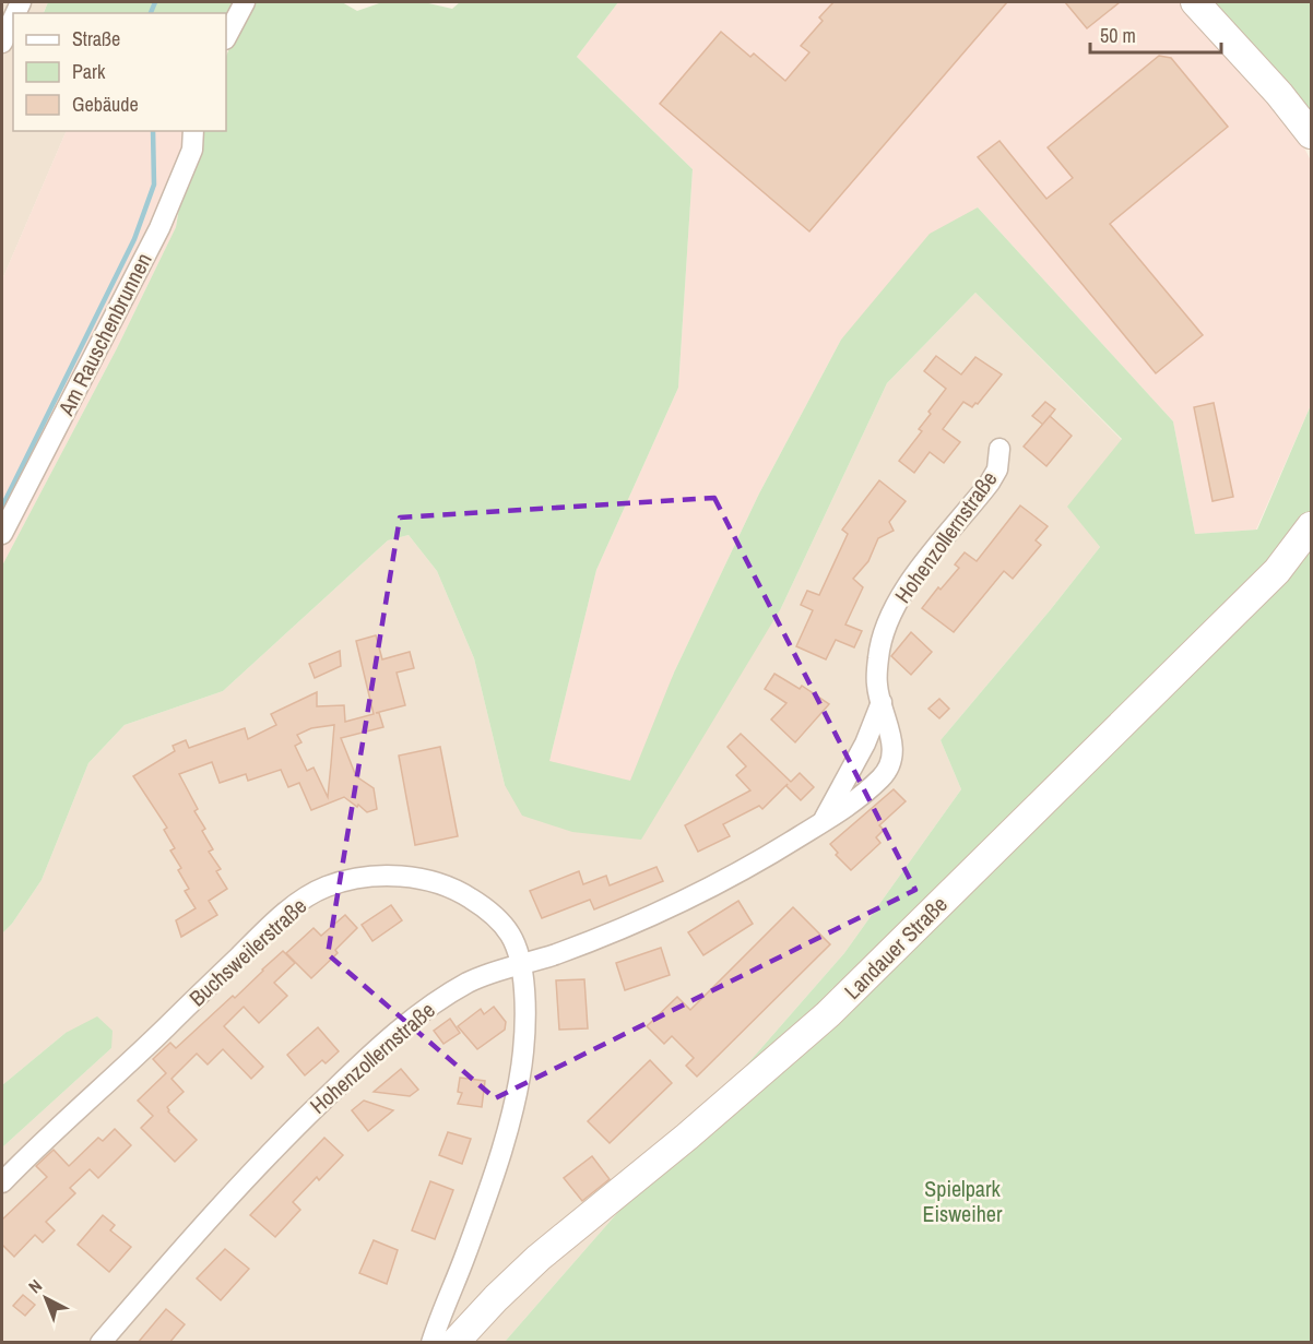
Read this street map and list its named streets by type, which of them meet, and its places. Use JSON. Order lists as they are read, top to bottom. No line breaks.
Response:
{"streets":{"main road":["Landauer Straße"],"street":["Am Rauschenbrunnen","Hohenzollernstraße","Buchsweilerstraße"]},"crossings":[["Hohenzollernstraße","Buchsweilerstraße"]],"parks":["Spielpark Eisweiher"],"legend":["Straße","Park","Gebäude"],"scale_bar":"50 m","north":"top left"}
